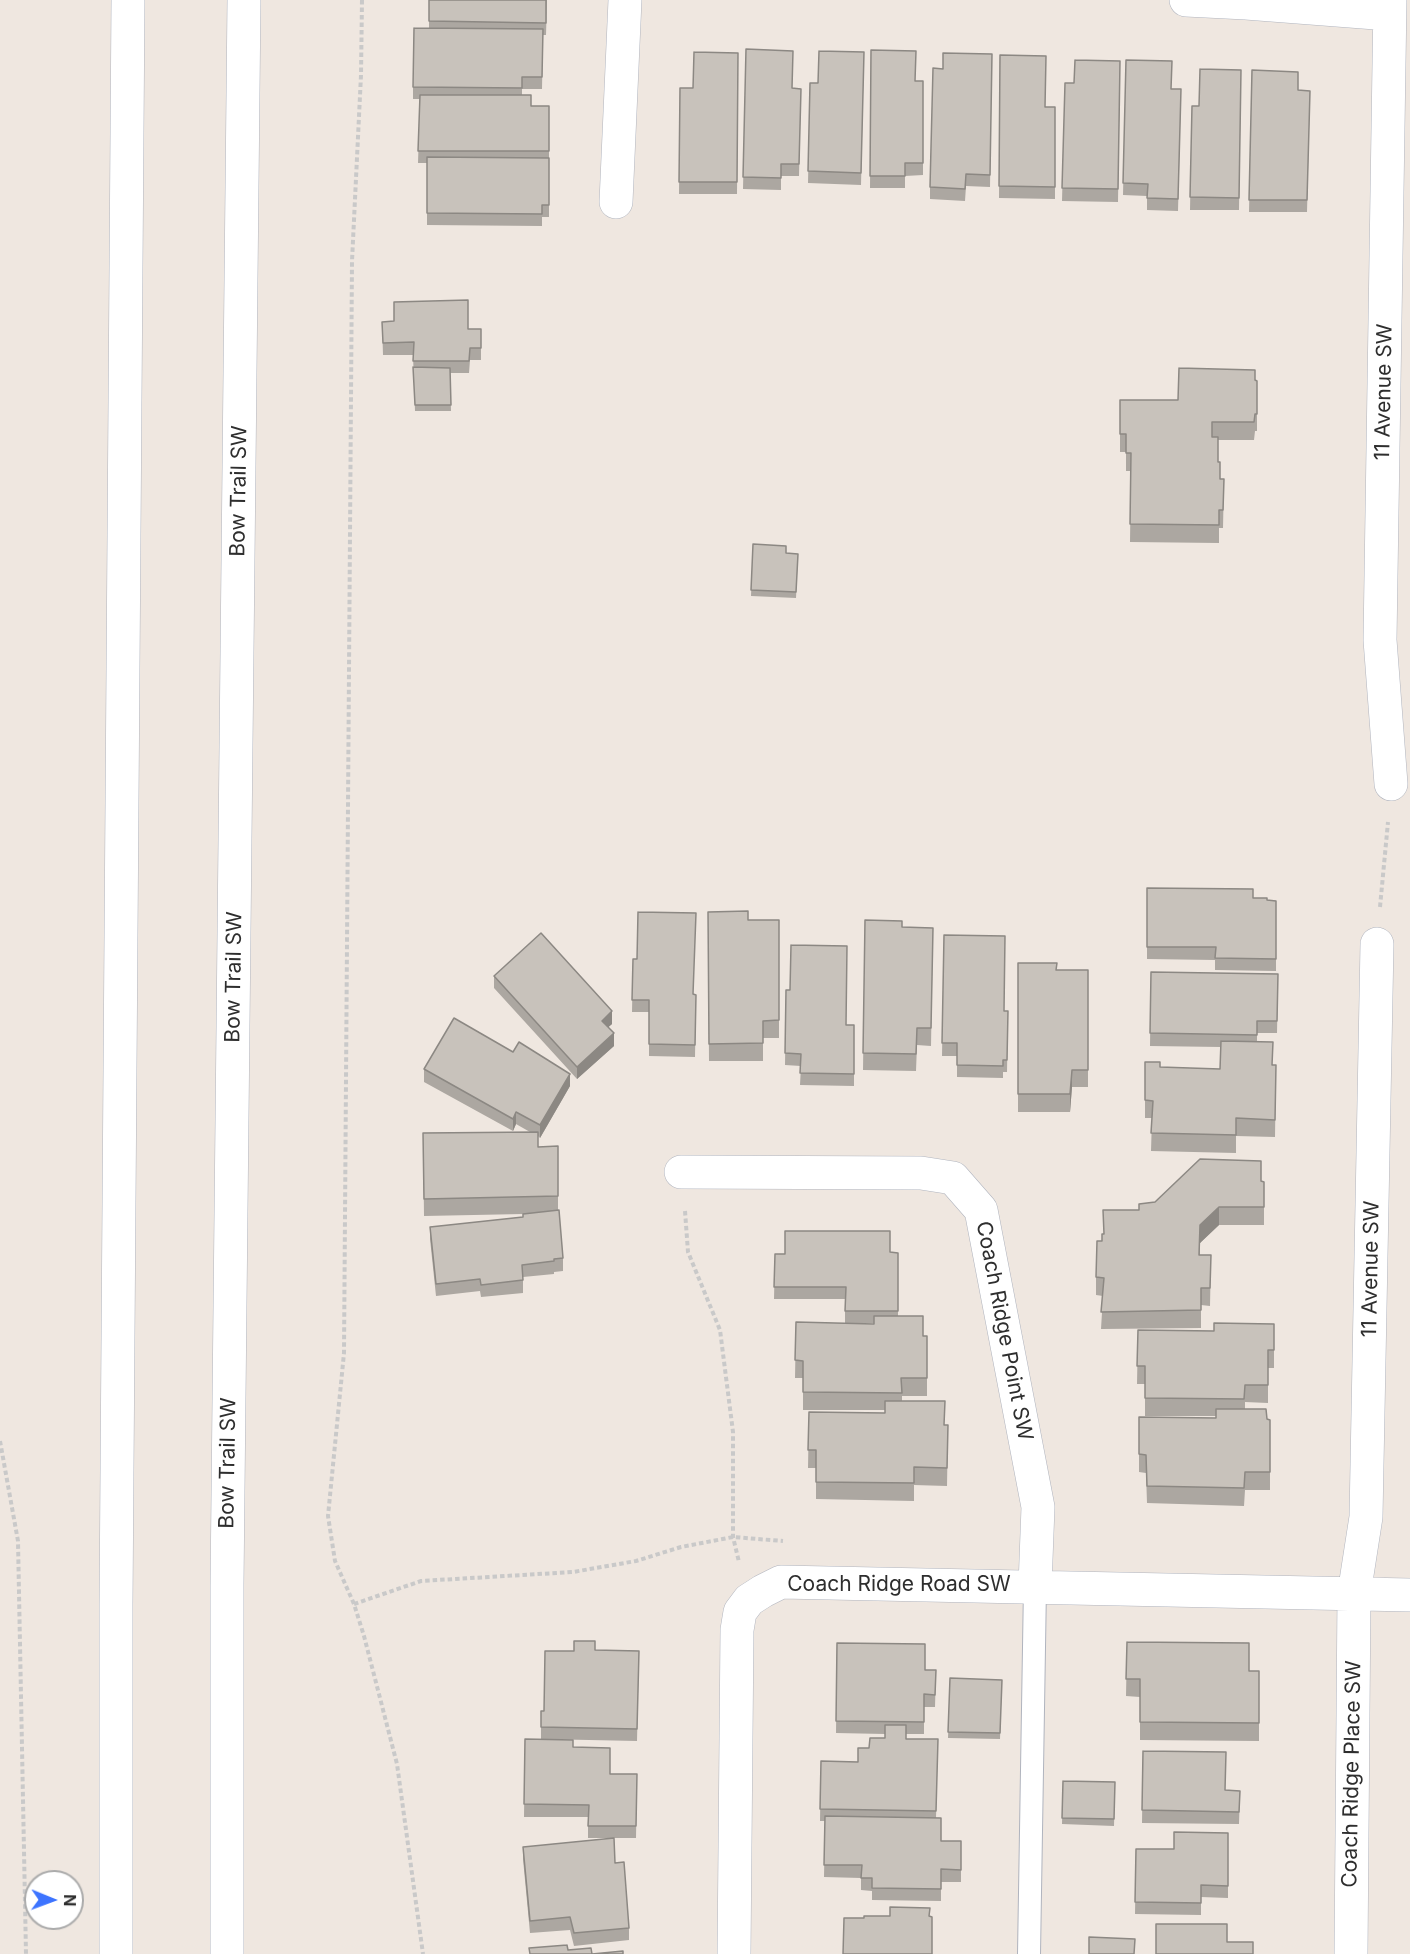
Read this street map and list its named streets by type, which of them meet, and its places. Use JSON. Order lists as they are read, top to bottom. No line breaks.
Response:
{"streets":{"street":["11 Avenue SW","Bow Trail SW","Coach Ridge Point SW","Coach Ridge Road SW","Coach Ridge Place SW"]},"crossings":[["11 Avenue SW","Coach Ridge Road SW"],["11 Avenue SW","Coach Ridge Place SW"],["Coach Ridge Point SW","Coach Ridge Road SW"],["Coach Ridge Road SW","Coach Ridge Place SW"]],"north":"right"}
